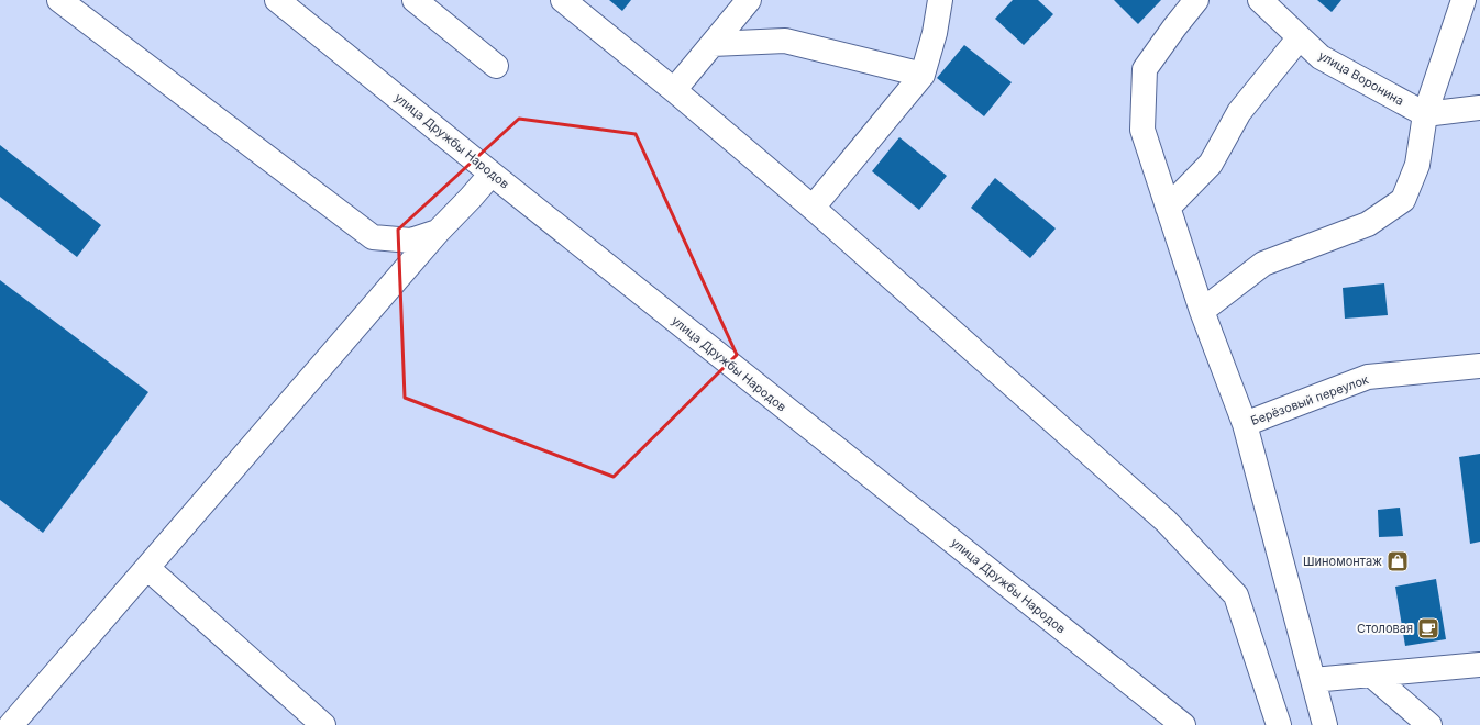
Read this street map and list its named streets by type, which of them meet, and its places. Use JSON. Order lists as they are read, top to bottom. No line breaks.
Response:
{"streets":{"street":["улица Воронина","улица Дружбы Народов","Берёзовый переулок"]},"places":{"shop":["Шиномонтаж"],"cafe":["Столовая"]}}
